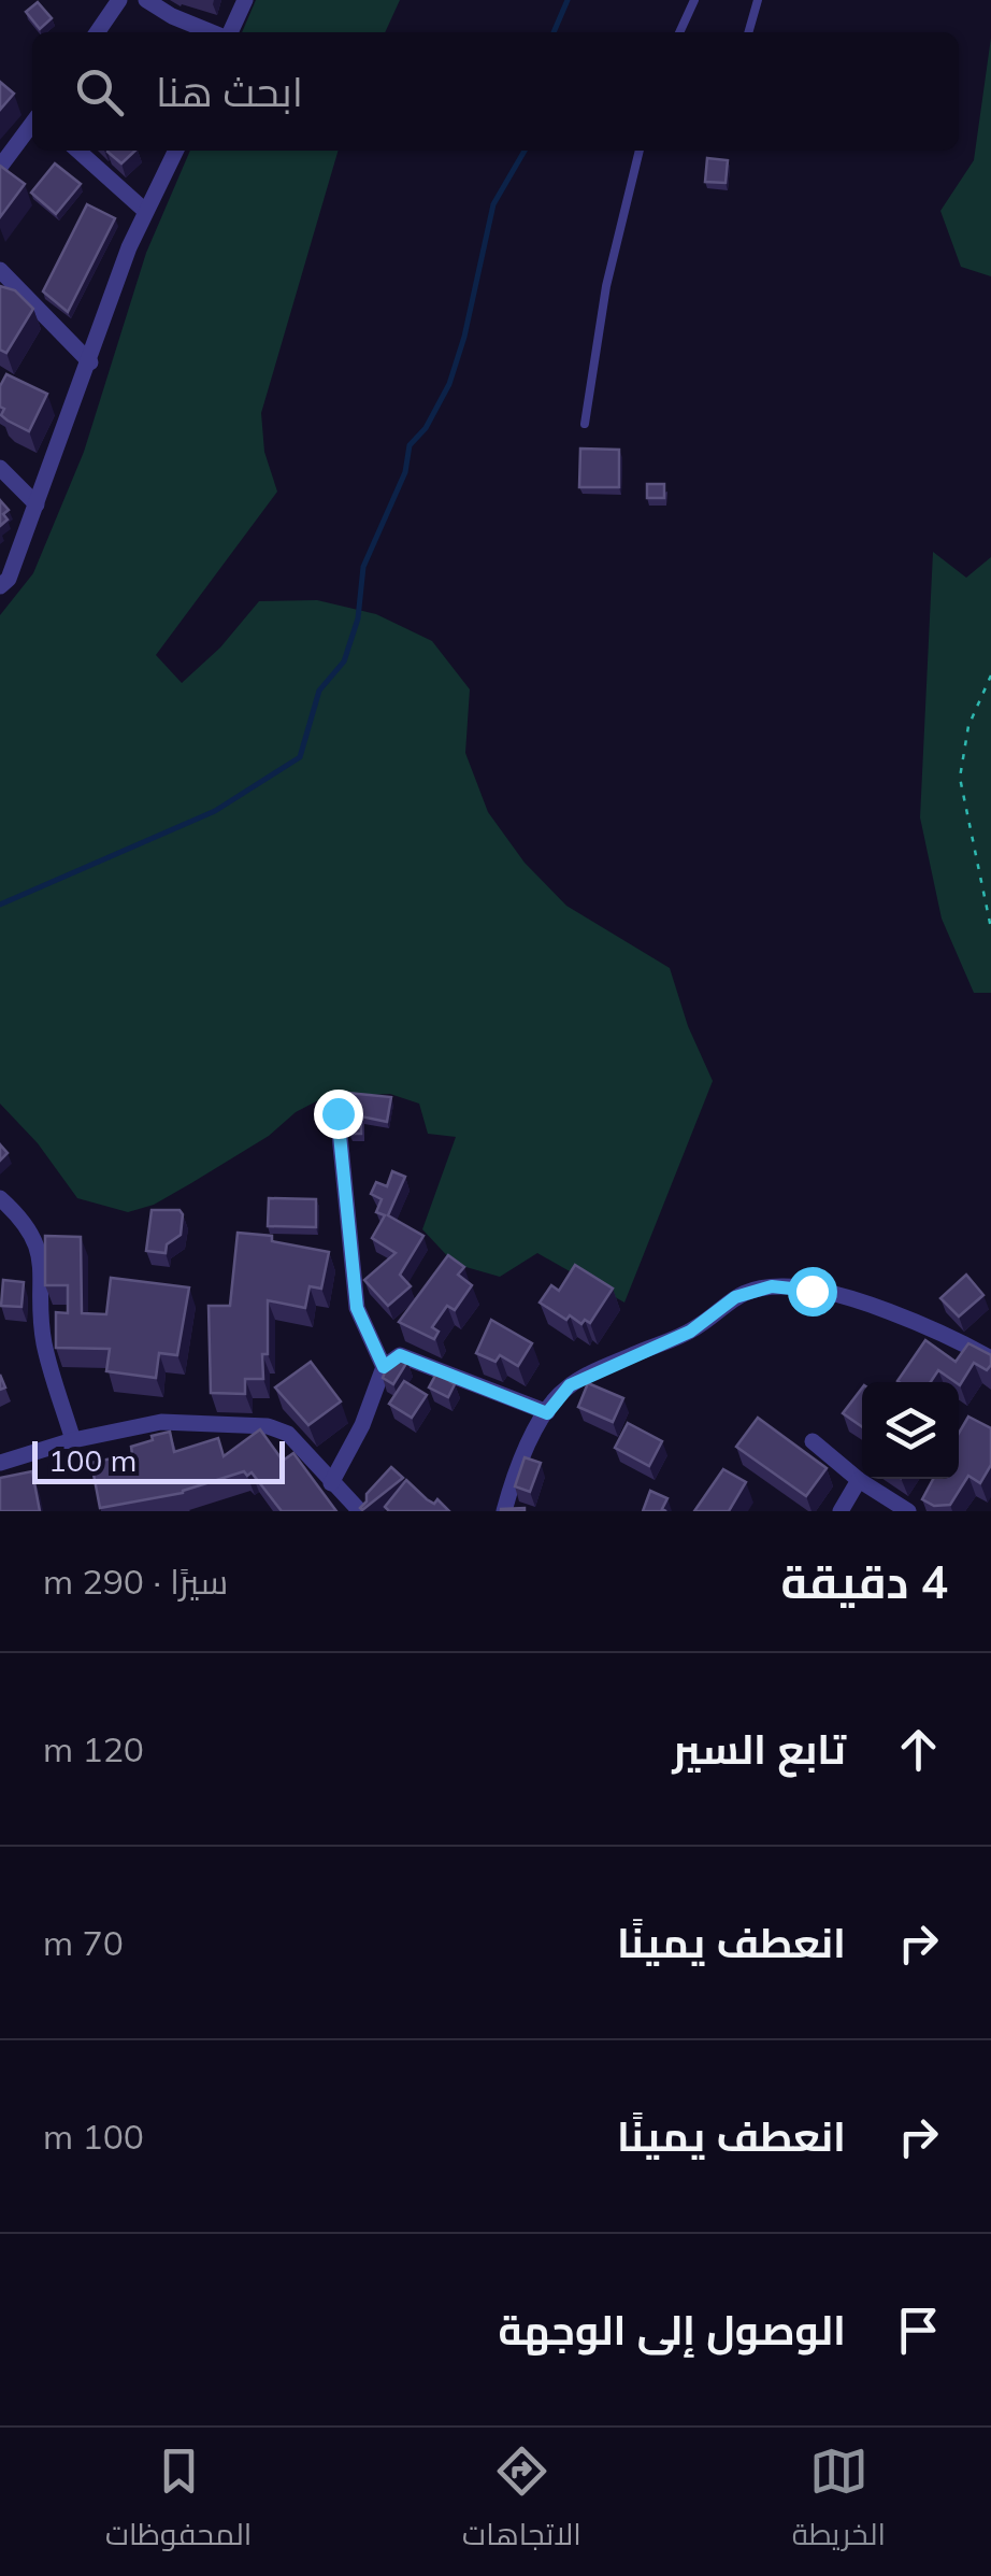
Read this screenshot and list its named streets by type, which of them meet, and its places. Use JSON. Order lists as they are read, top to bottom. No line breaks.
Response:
{"scale_bar":"100 m","page":{"search":"ابحث هنا","scale":"100 m","heading":["4 دقيقة","سيرًا · 290 m"],"list":[["تابع السير","120 m"],["انعطف يمينًا","70 m"],["انعطف يمينًا","100 m"],"الوصول إلى الوجهة"],"nav":["الخريطة","الاتجاهات","المحفوظات"]}}
